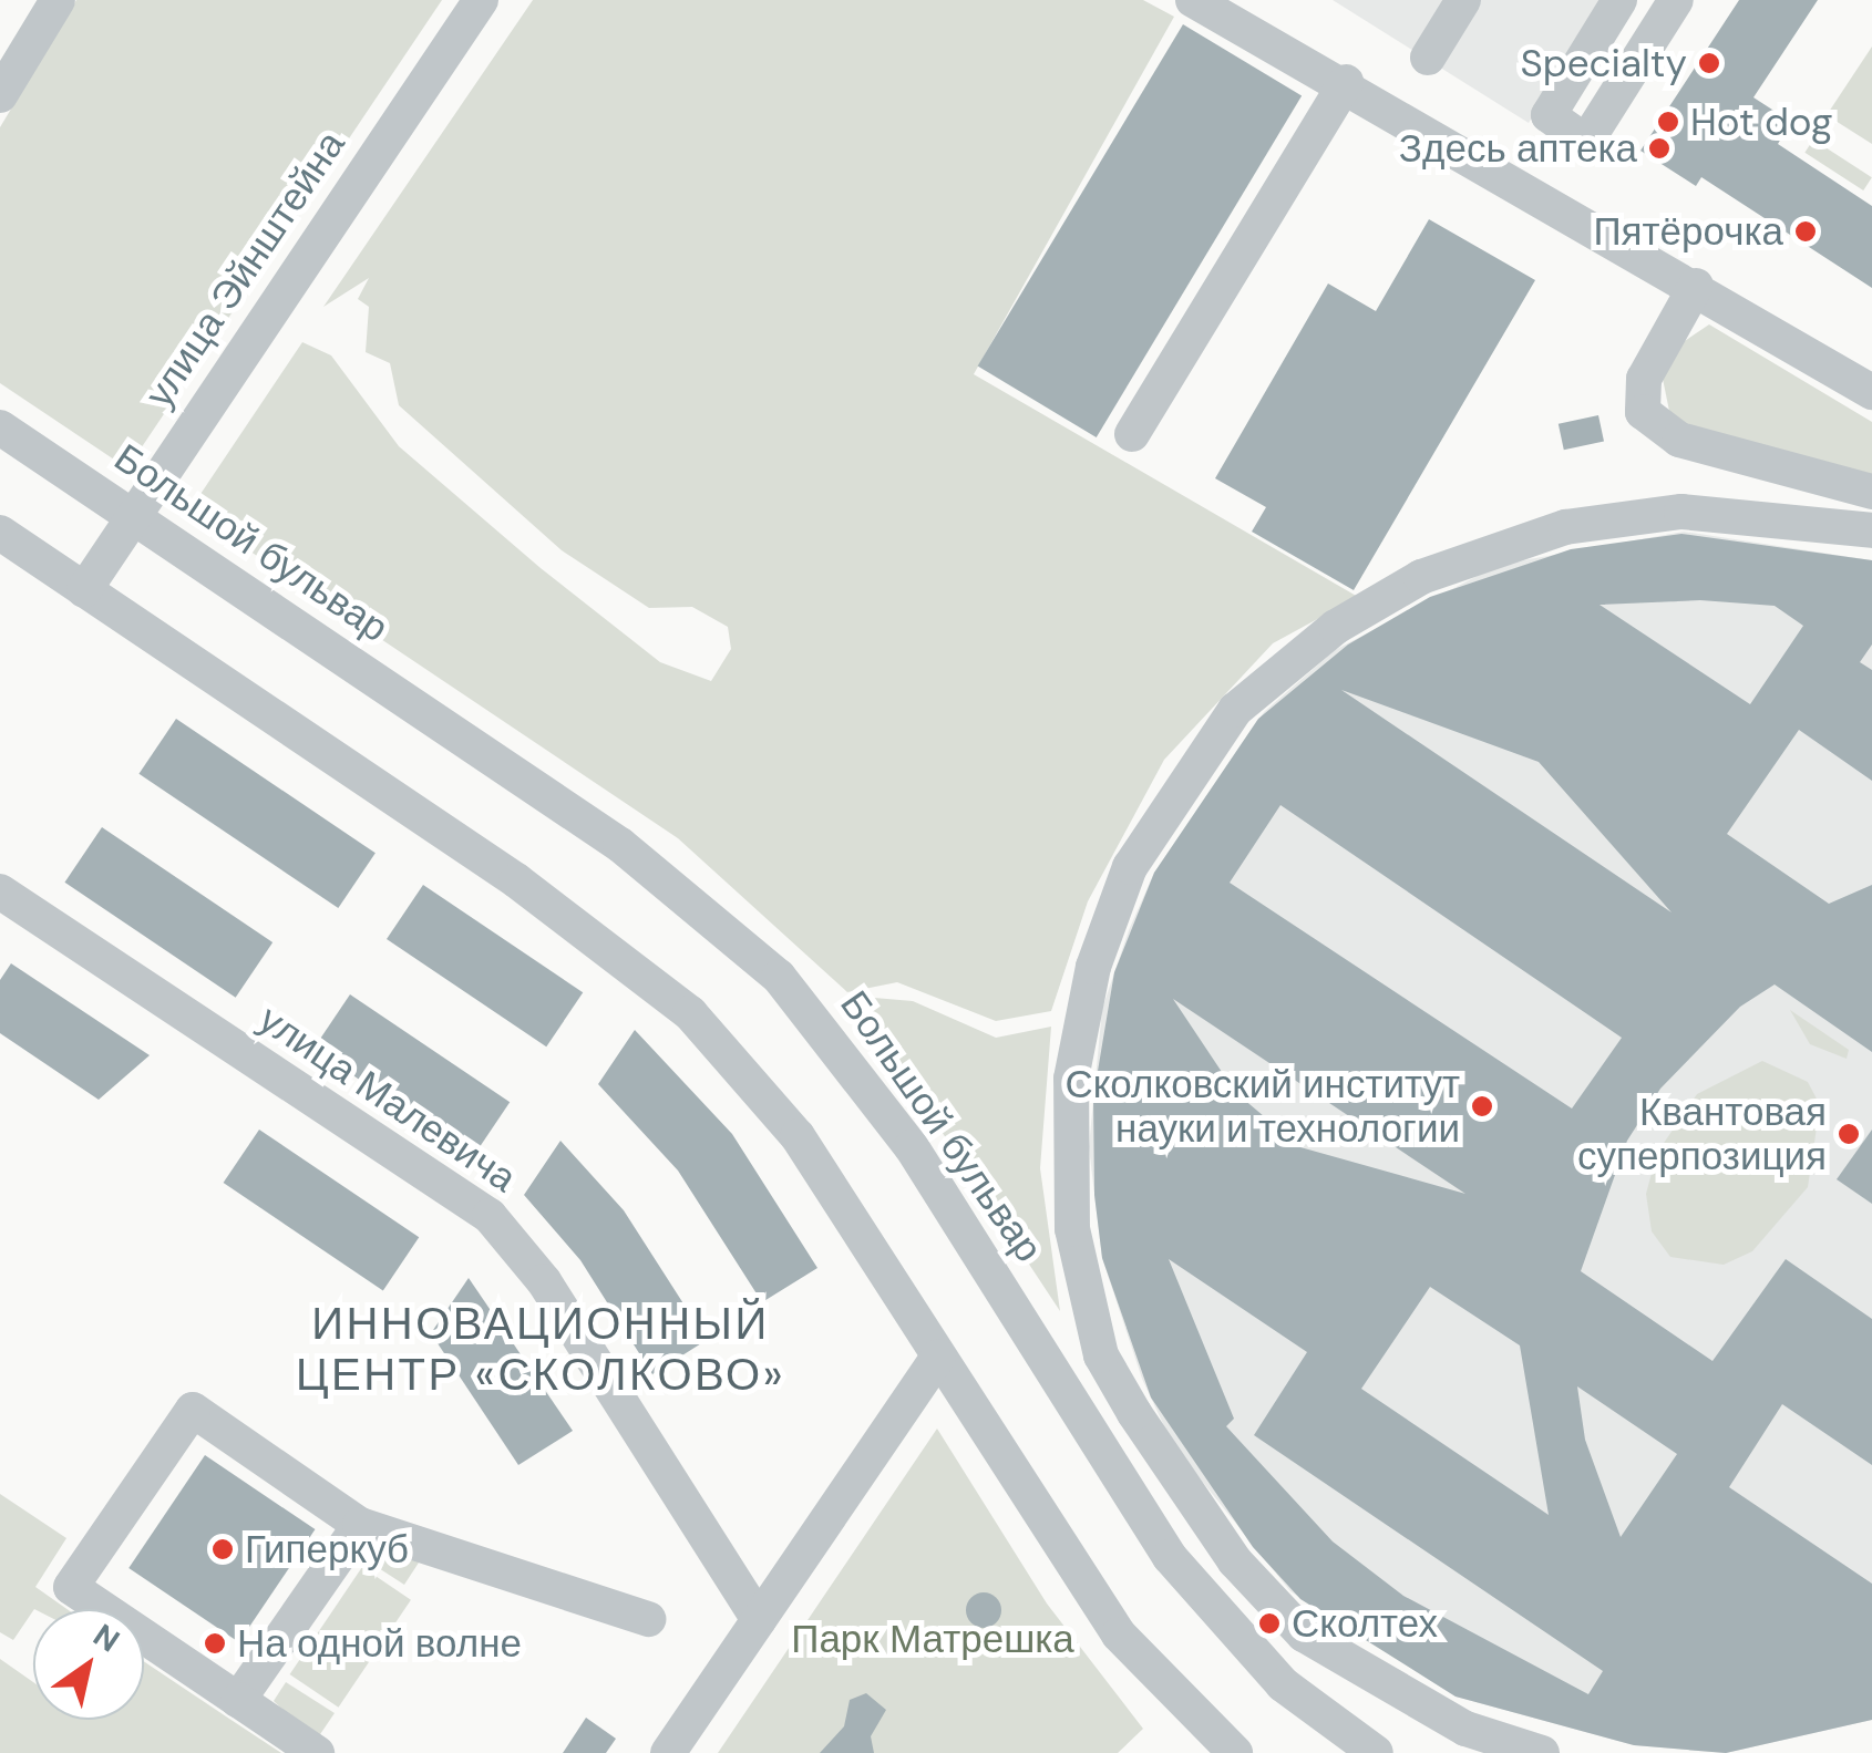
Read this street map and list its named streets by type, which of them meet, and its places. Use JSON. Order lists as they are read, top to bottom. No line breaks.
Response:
{"streets":{"street":["улица Эйнштейна","Большой бульвар","улица Малевича"]},"crossings":[["улица Эйнштейна","Большой бульвар"]],"districts":["ИННОВАЦИОННЫЙ ЦЕНТР «СКОЛКОВО»"],"parks":["Парк Матрешка"],"places":["Specialty","Hot dog","Здесь аптека","Пятёрочка","Сколковский институт науки и технологии","Квантовая суперпозиция","Гиперкуб","Сколтех","На одной волне"],"north":"top right"}
